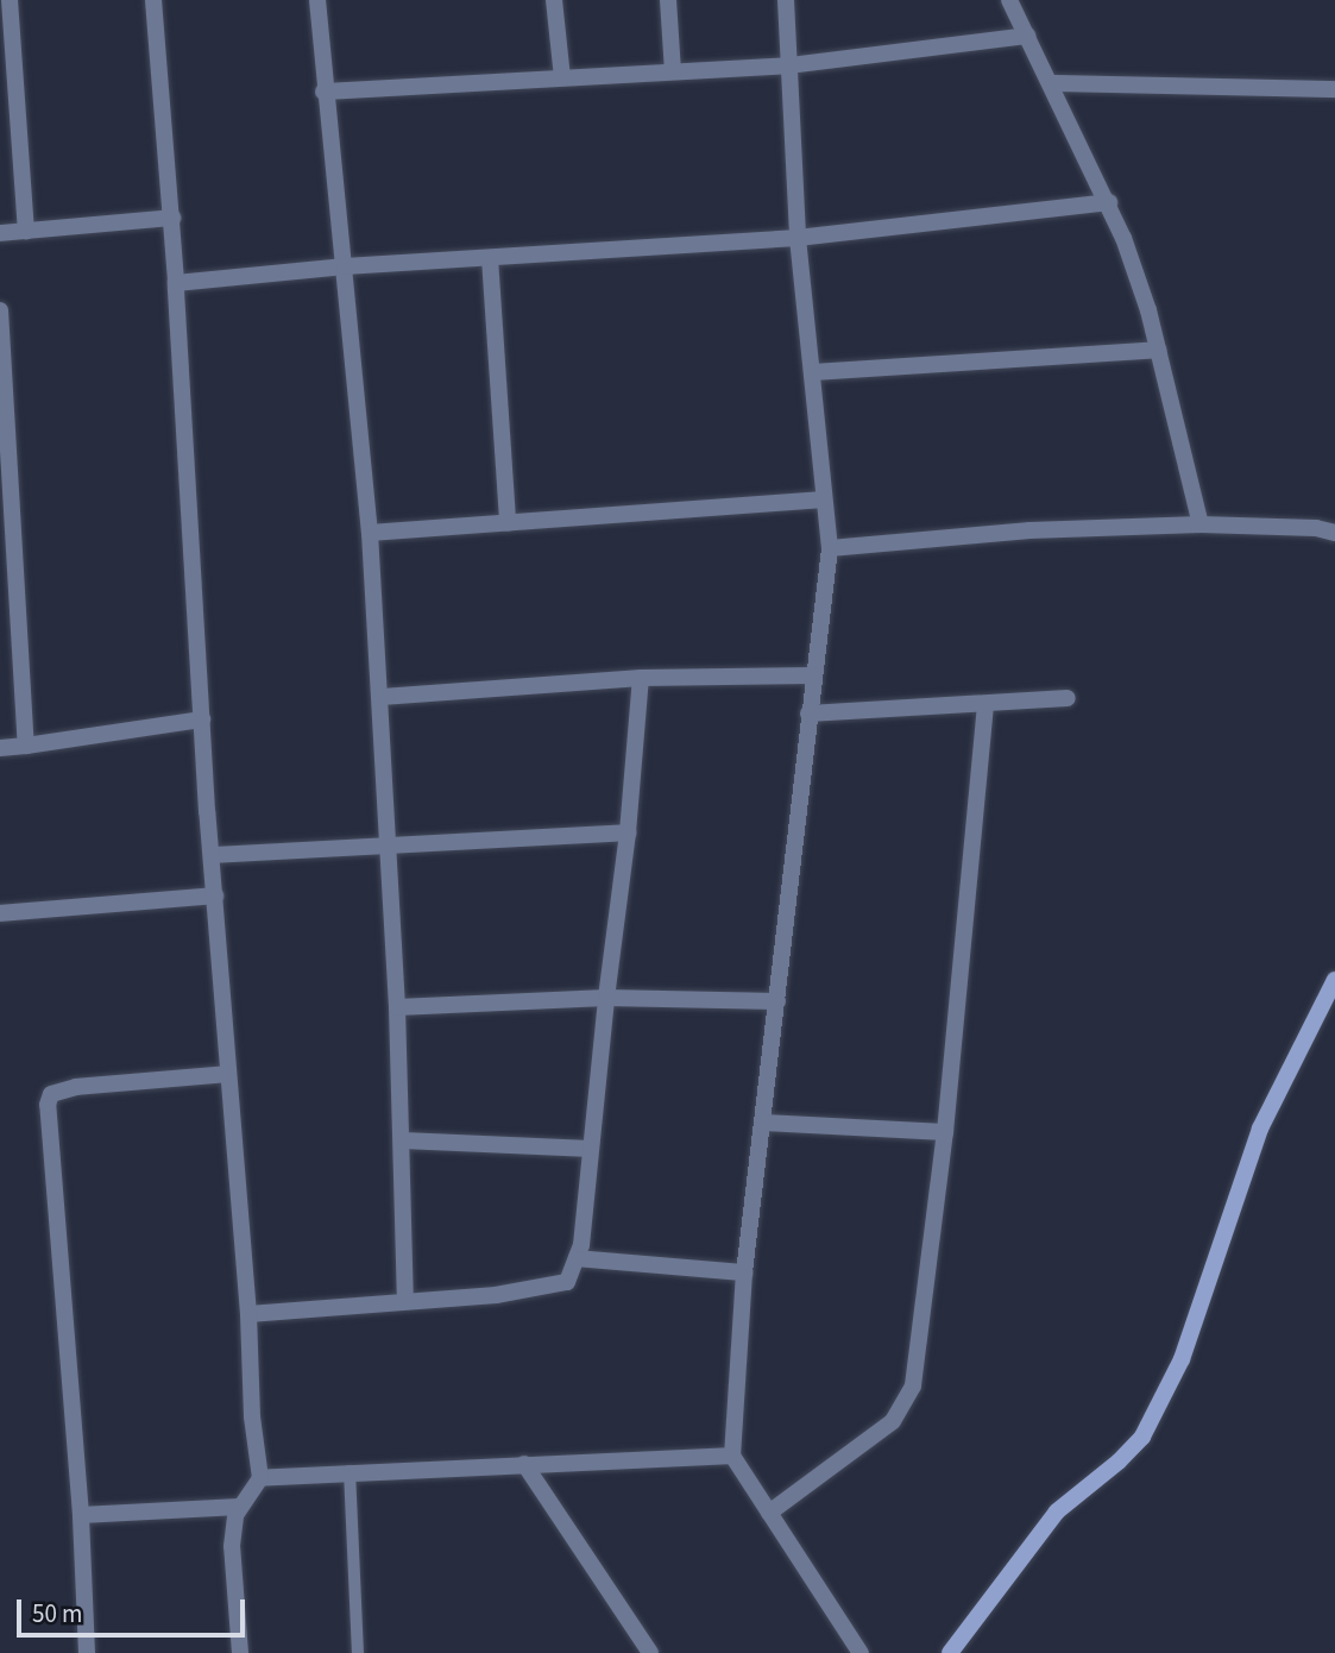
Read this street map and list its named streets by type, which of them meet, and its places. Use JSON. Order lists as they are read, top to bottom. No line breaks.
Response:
{"scale_bar":"50 m"}
